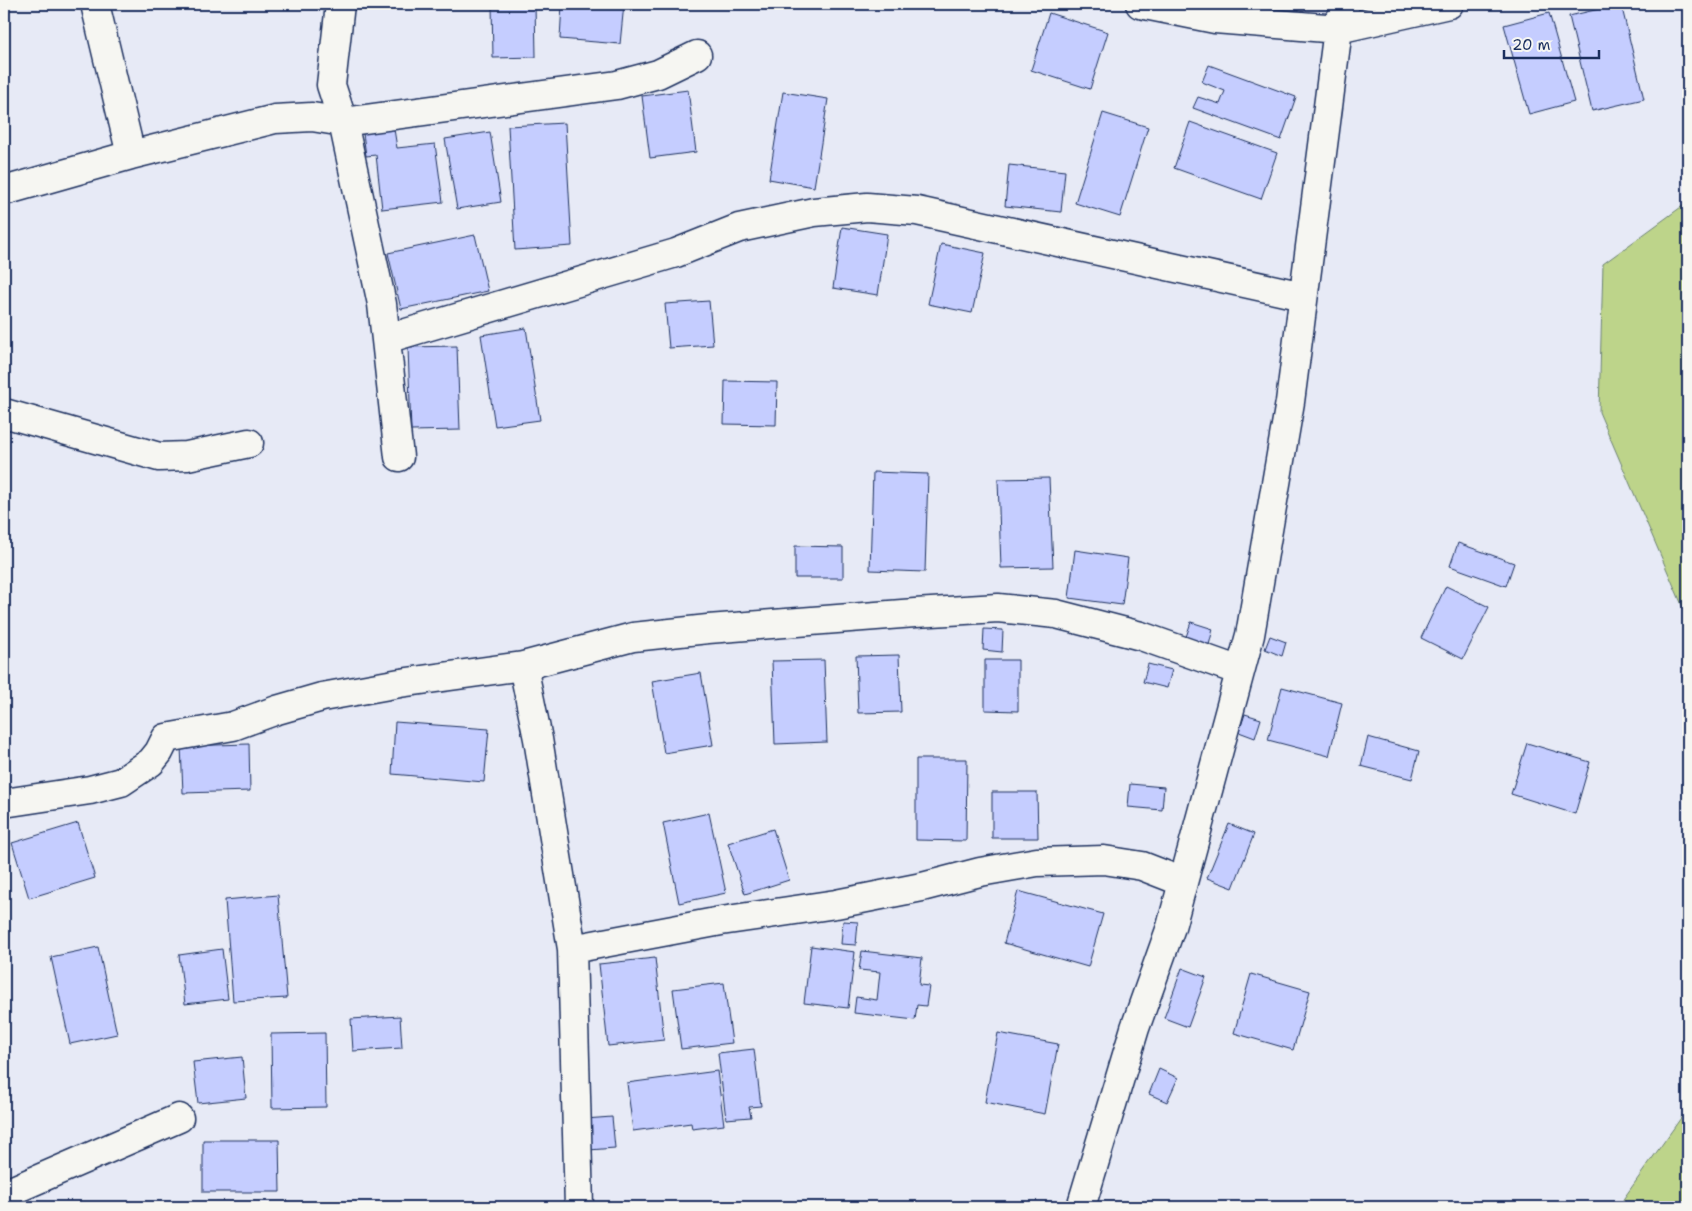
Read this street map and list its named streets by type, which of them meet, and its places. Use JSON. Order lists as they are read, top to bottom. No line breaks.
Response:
{"scale_bar":"20 m"}
